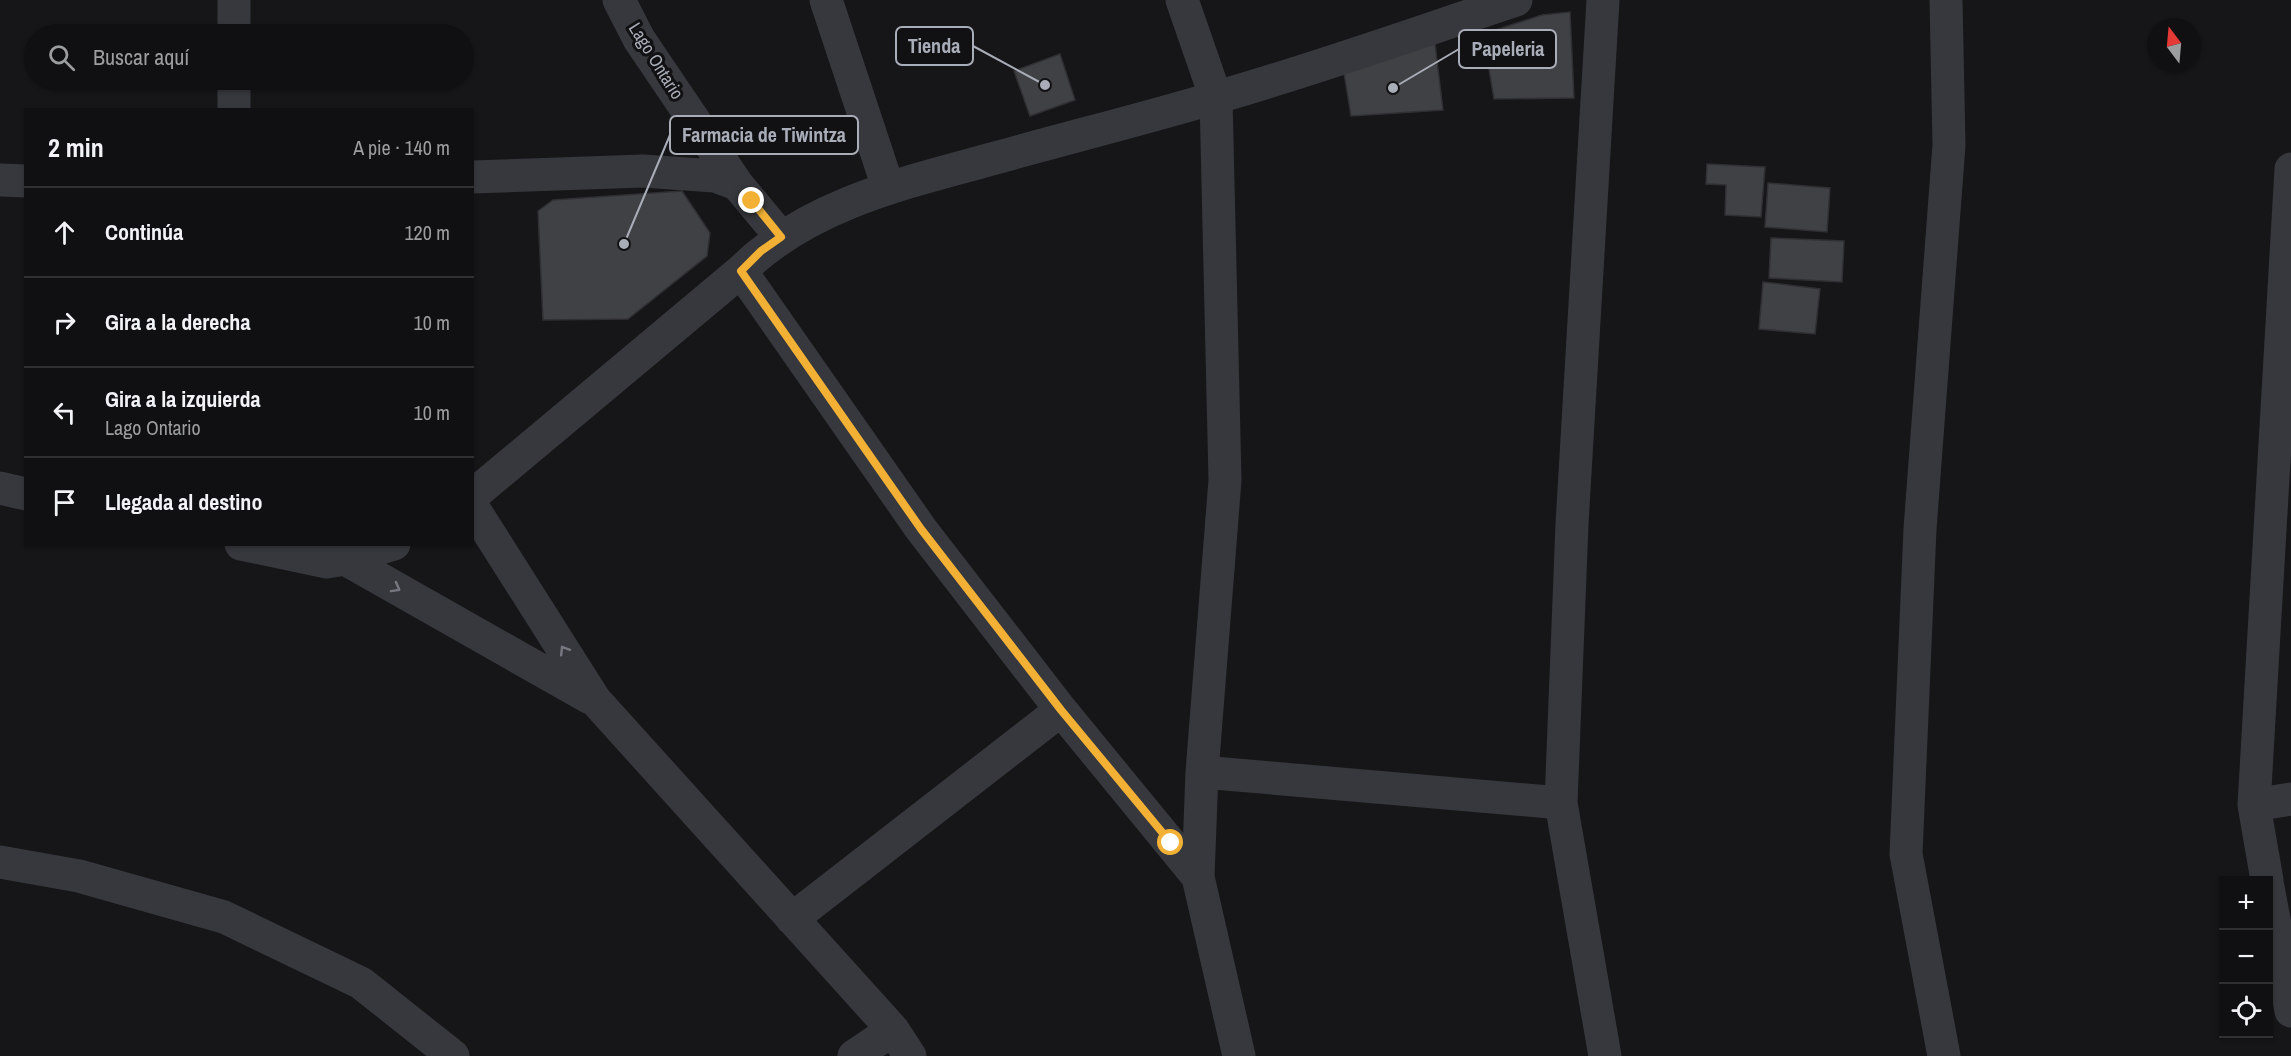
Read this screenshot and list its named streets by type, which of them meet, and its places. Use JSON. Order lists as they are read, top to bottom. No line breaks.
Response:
{"streets":{"street":["Lago Ontario"]},"places":["Tienda","Papeleria","Farmacia de Tiwintza"],"north":"top","page":{"search":"Buscar aquí","heading":["2 min","A pie · 140 m"],"list":[["Continúa","120 m"],["Gira a la derecha","10 m"],["Gira a la izquierda","Lago Ontario","10 m"],"Llegada al destino"],"map_buttons":["+","−"]}}
